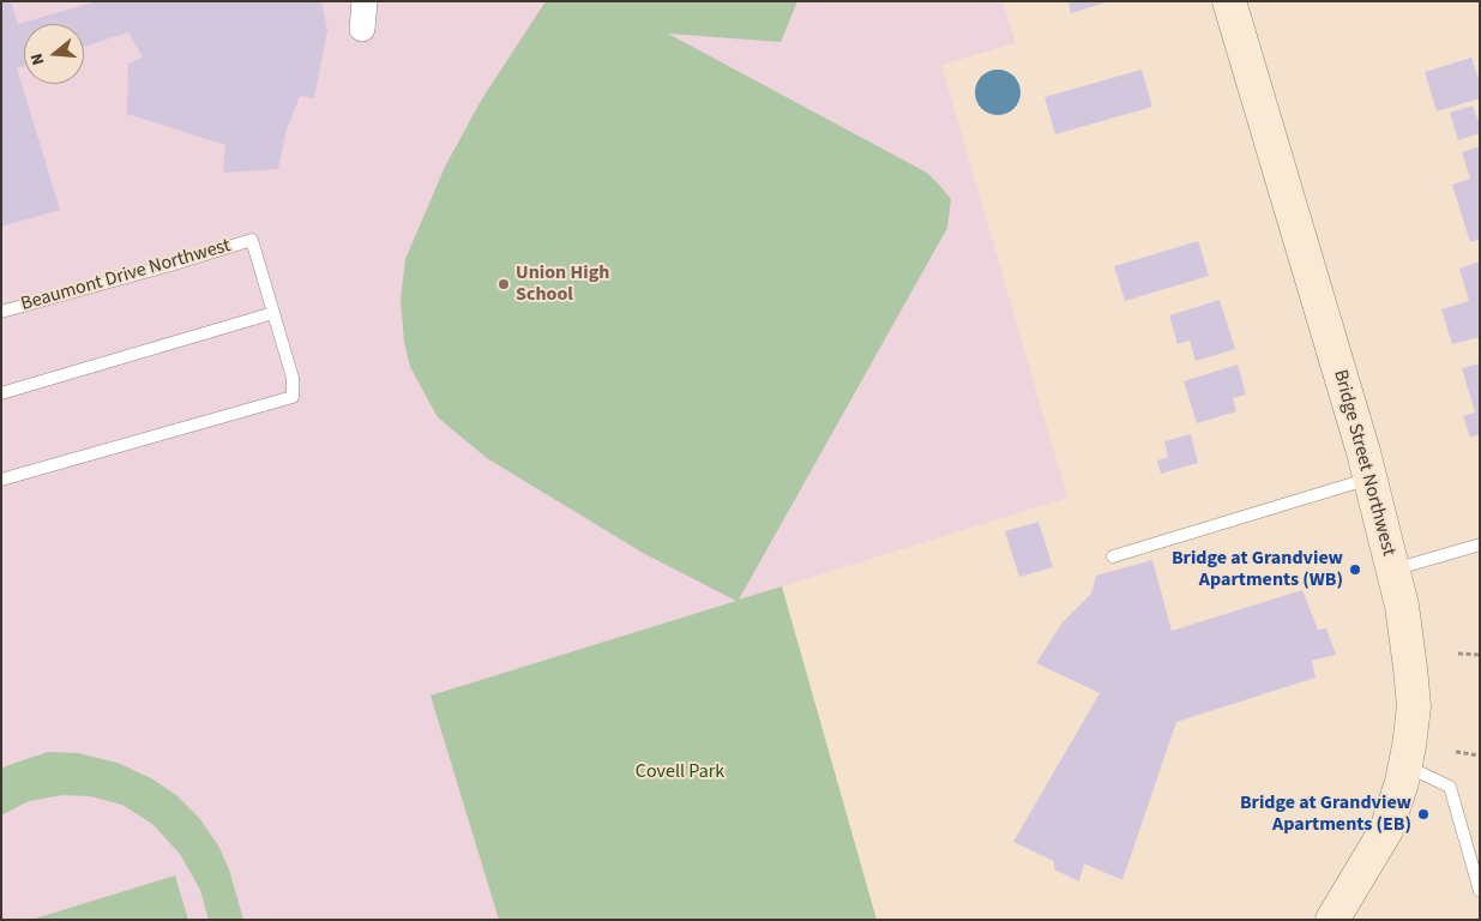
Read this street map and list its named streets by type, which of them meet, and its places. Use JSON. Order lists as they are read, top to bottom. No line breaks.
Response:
{"streets":{"main road":["Bridge Street Northwest"],"lane":["Beaumont Drive Northwest"]},"parks":["Covell Park"],"places":["Union High School","Bridge at Grandview Apartments (WB)","Bridge at Grandview Apartments (EB)"],"north":"left"}
